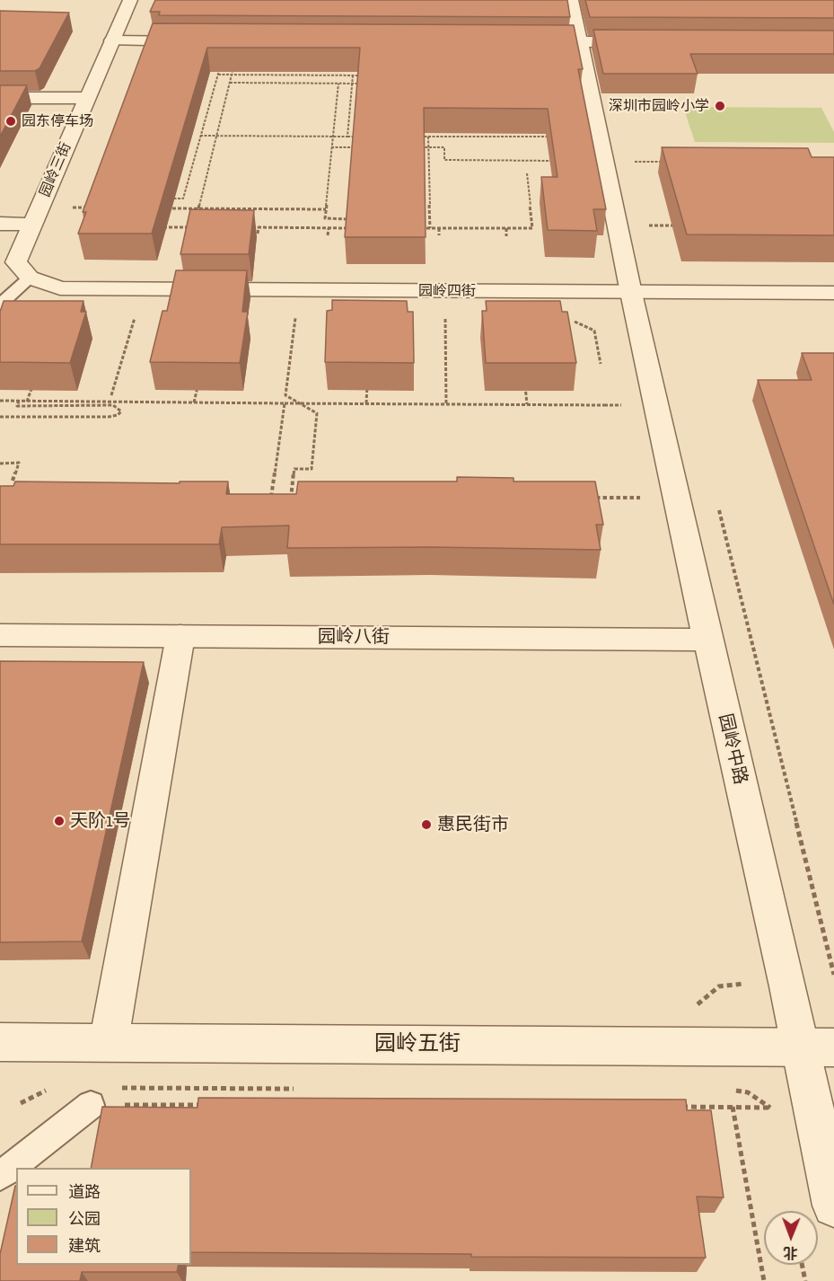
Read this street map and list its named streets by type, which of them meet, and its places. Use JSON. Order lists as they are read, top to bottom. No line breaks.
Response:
{"streets":{"street":["园岭三街","园岭四街","园岭八街","园岭中路","园岭五街"]},"crossings":[["园岭三街","园岭四街"],["园岭四街","园岭中路"],["园岭八街","园岭中路"],["园岭中路","园岭五街"]],"places":["深圳市园岭小学","园东停车场","天阶1号","惠民街市"],"legend":["道路","公园","建筑"],"north":"bottom"}
